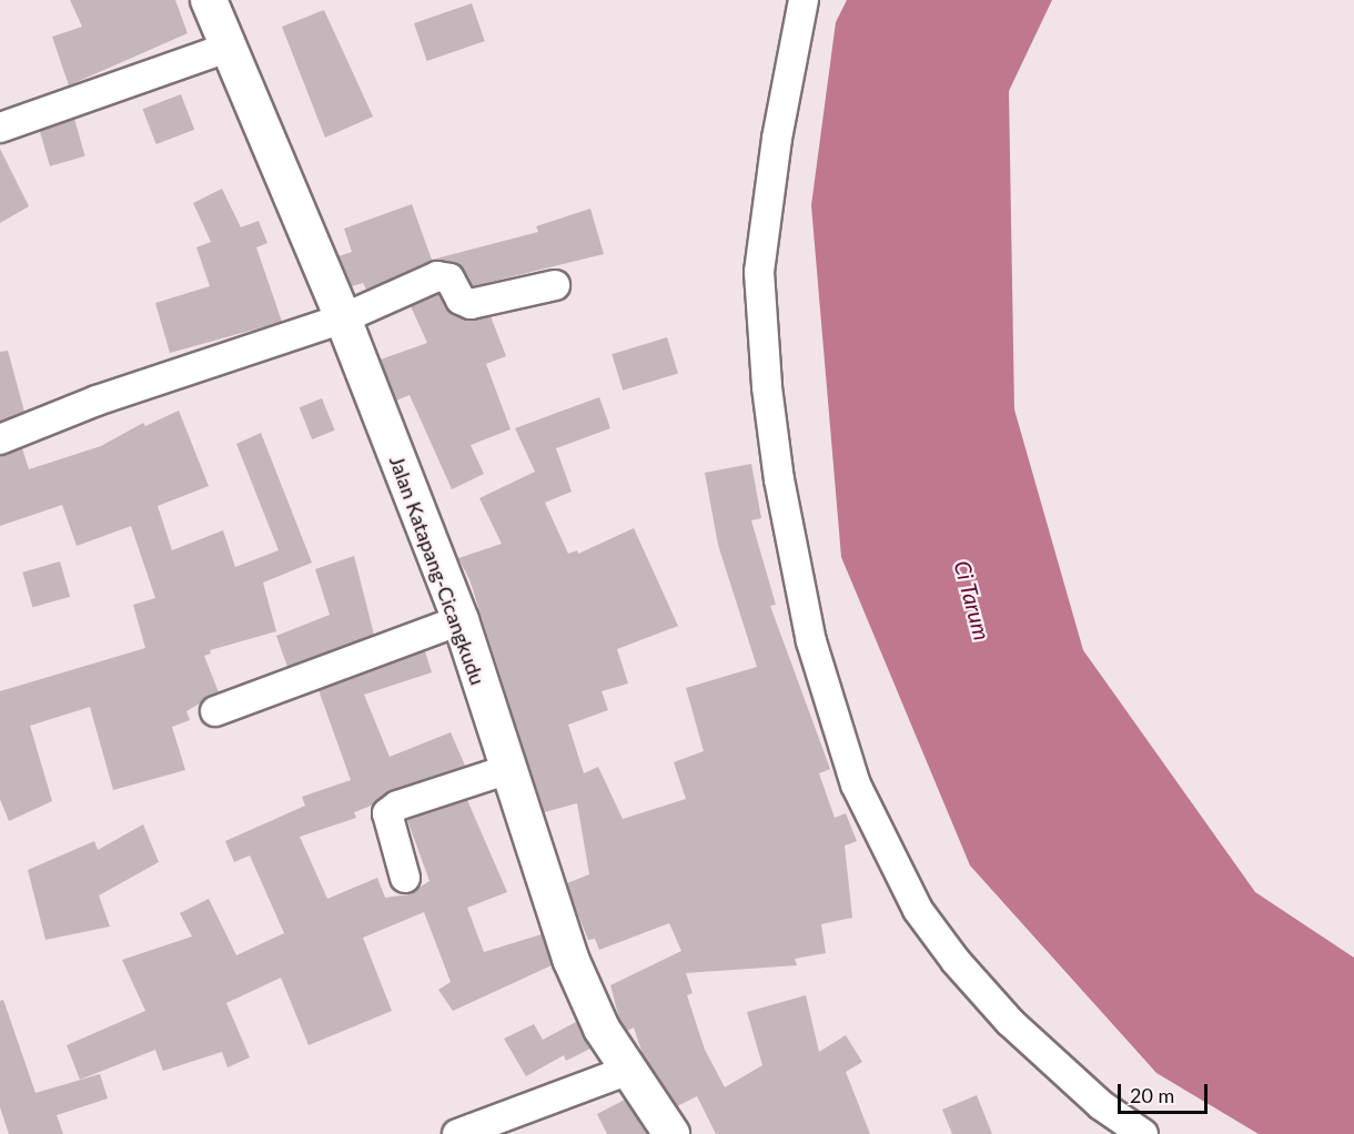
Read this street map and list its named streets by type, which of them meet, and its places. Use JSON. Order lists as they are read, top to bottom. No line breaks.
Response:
{"streets":{"street":["Jalan Katapang-Cicangkudu"]},"water":["Ci Tarum"],"scale_bar":"20 m"}
